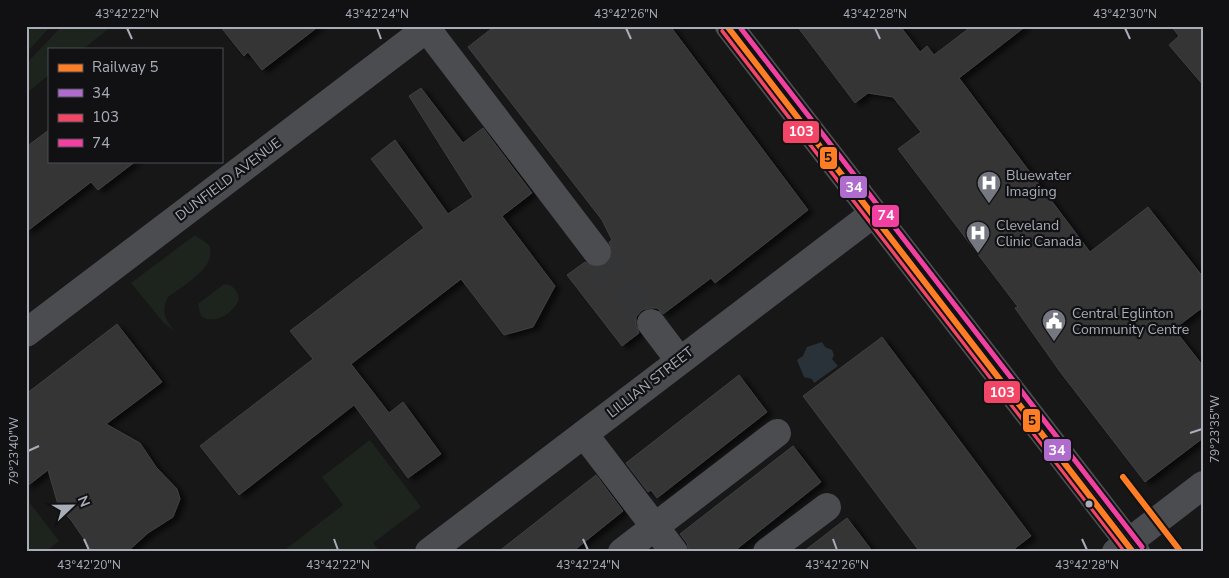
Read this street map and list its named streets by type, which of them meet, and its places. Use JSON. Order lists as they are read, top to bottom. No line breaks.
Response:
{"streets":{"street":["DUNFIELD AVENUE","LILLIAN STREET"]},"places":{"hospital":["Bluewater Imaging","Cleveland Clinic Canada"],"public building":["Central Eglinton Community Centre"]},"lines":["rail line 5","transit line 34","transit line 74","transit line 103"],"legend":["Railway 5","34","103","74"],"north":"right","coordinates":["43°42'22\"N","43°42'24\"N","43°42'26\"N","43°42'28\"N","43°42'30\"N","79°23'35\"W","79°23'40\"W","43°42'20\"N"]}
